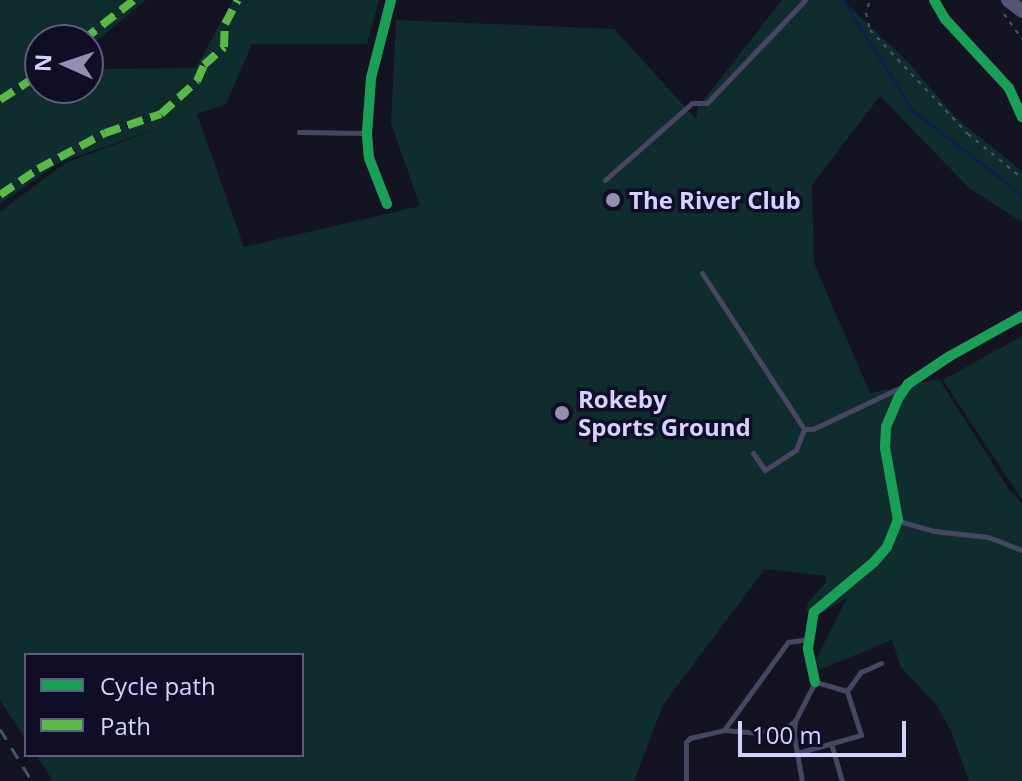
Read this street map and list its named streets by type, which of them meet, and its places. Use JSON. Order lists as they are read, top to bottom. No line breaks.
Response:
{"places":["The River Club","Rokeby Sports Ground"],"legend":["Cycle path","Path"],"scale_bar":"100 m","north":"left"}
